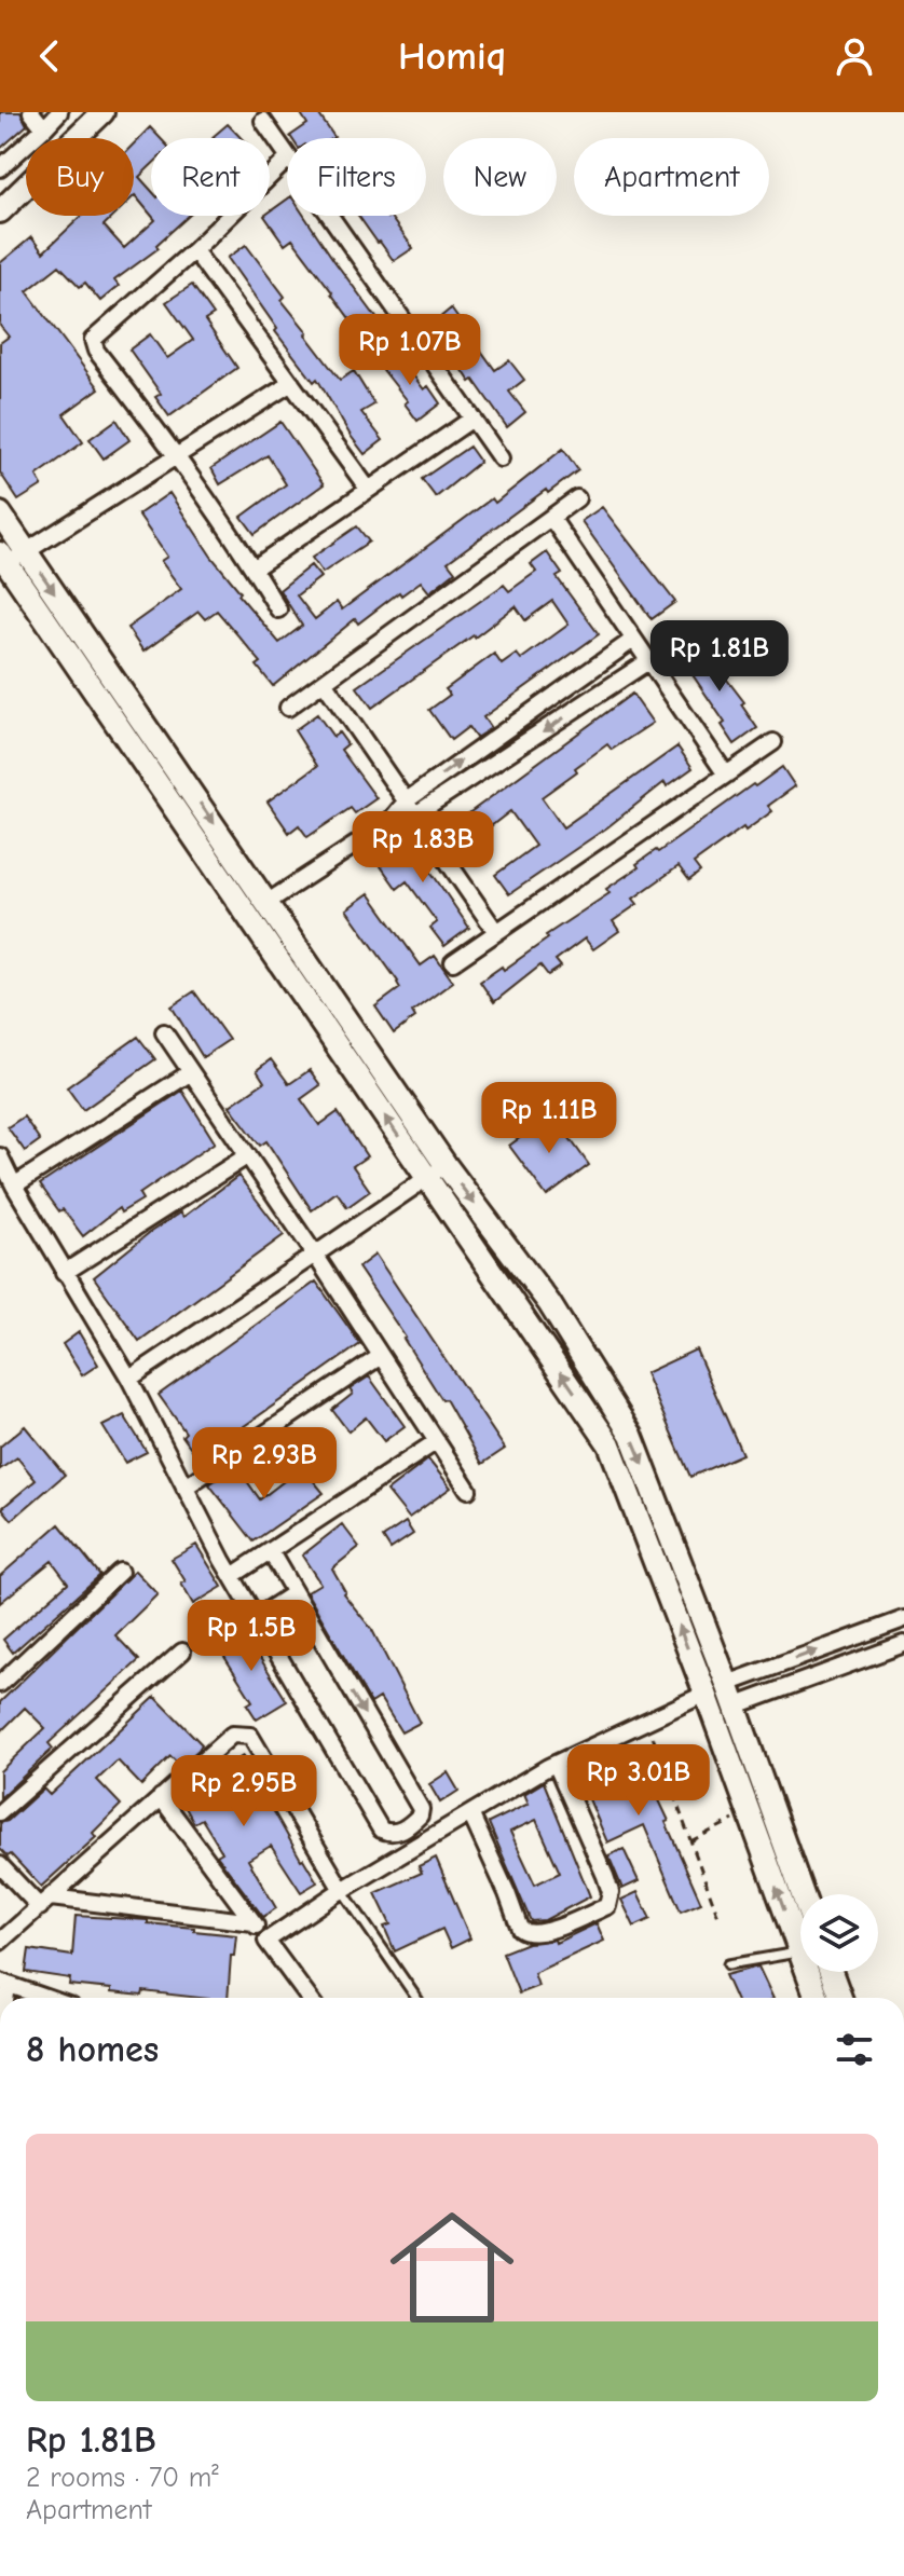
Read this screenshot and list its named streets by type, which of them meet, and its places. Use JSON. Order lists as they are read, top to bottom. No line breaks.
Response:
{"page":{"header":"Homiq","chip":["Buy","Rent","Filters","New","Apartment"],"price":["Rp 1.07B","Rp 1.81B","Rp 1.83B","Rp 1.11B","Rp 2.93B","Rp 1.5B","Rp 3.01B","Rp 2.95B"],"heading":"8 homes","list":[{"name":"Rp 1.81B","note":"2 rooms · 70 m² · Apartment"}]}}
